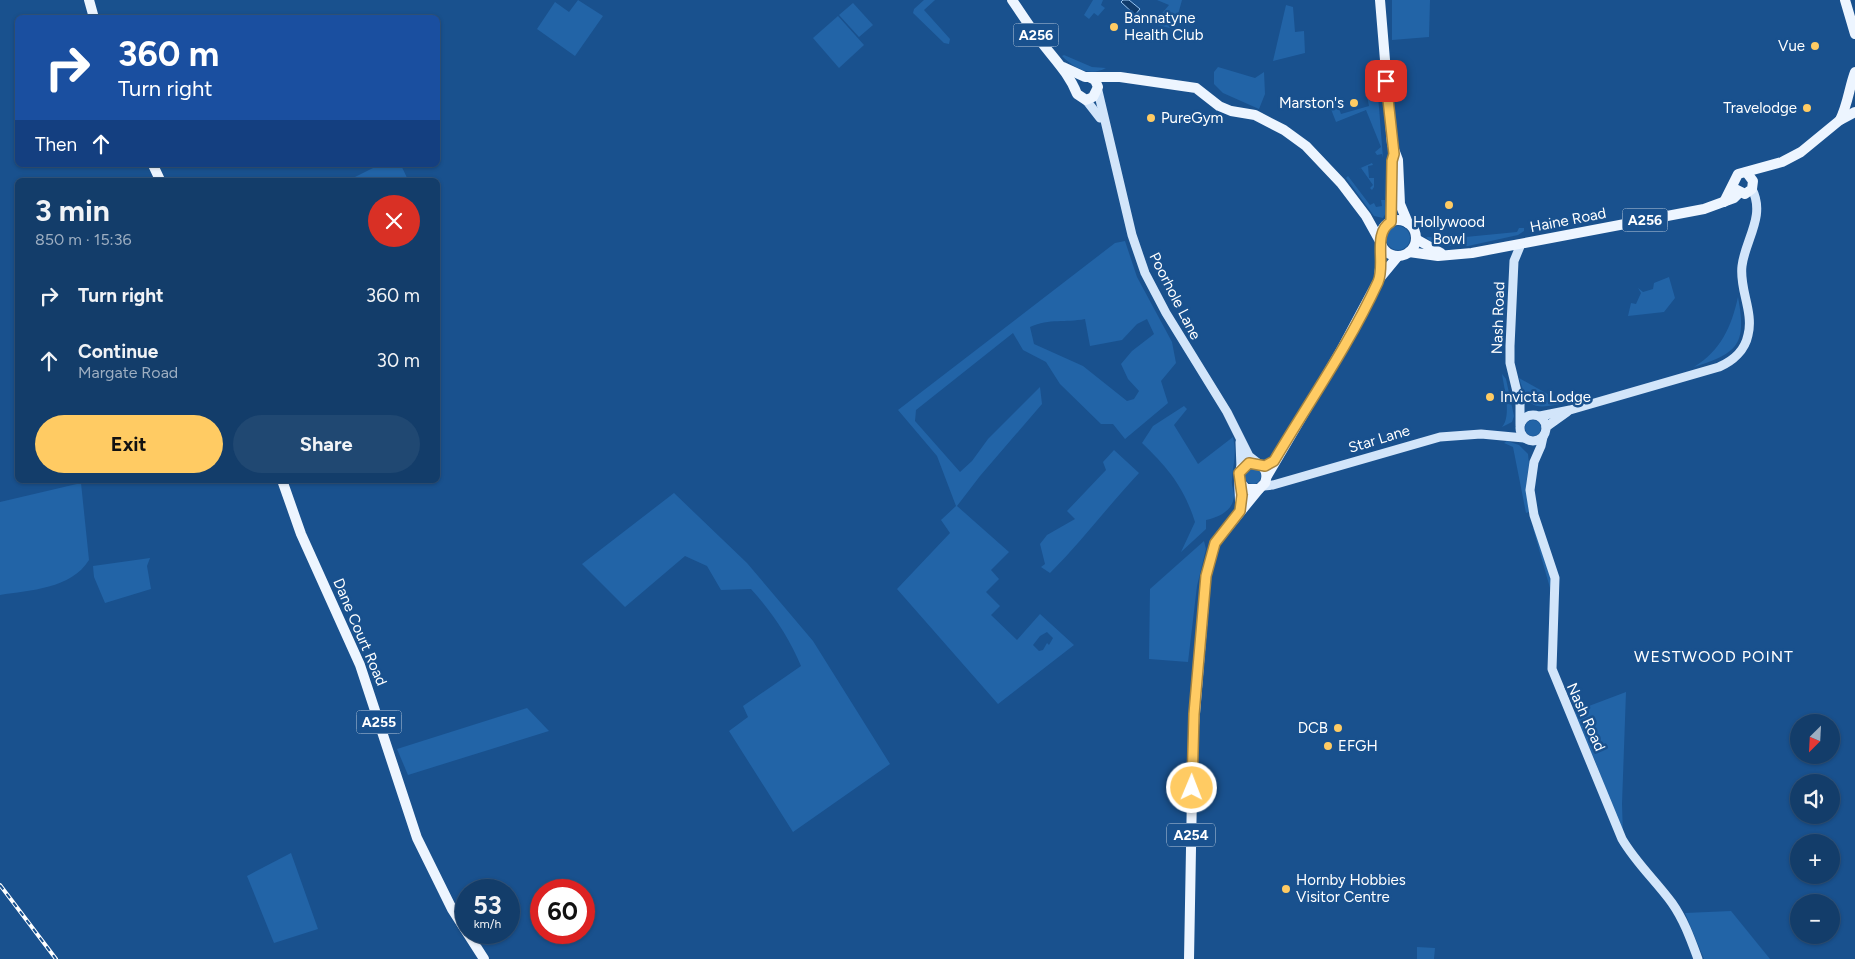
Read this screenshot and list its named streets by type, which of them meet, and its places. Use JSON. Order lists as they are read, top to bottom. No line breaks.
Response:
{"streets":{"main road":["A256","Haine Road","Dane Court Road","A255","A254"],"street":["Poorhole Lane","Nash Road","Star Lane"]},"crossings":[["A256","Haine Road"],["A256","Poorhole Lane"],["A256","A254"],["Haine Road","Nash Road"],["Haine Road","A254"],["Poorhole Lane","Star Lane"],["Poorhole Lane","A254"],["Nash Road","Star Lane"],["Star Lane","A254"]],"districts":["WESTWOOD POINT"],"places":["Bannatyne Health Club","Vue","Marston's","Travelodge","PureGym","Hollywood Bowl","Invicta Lodge","DCB","EFGH","Hornby Hobbies Visitor Centre"],"north":"bottom left","page":{"turn":["360 m","Turn right"],"then":"Then","heading":["3 min","850 m · 15:36"],"list":[{"name":"Turn right","value":"360 m"},{"name":"Continue","note":"Margate Road","value":"30 m"}],"buttons":["Exit","Share"],"map_buttons":["+","−"],"speed":"53 km/h","limit":"60"}}
